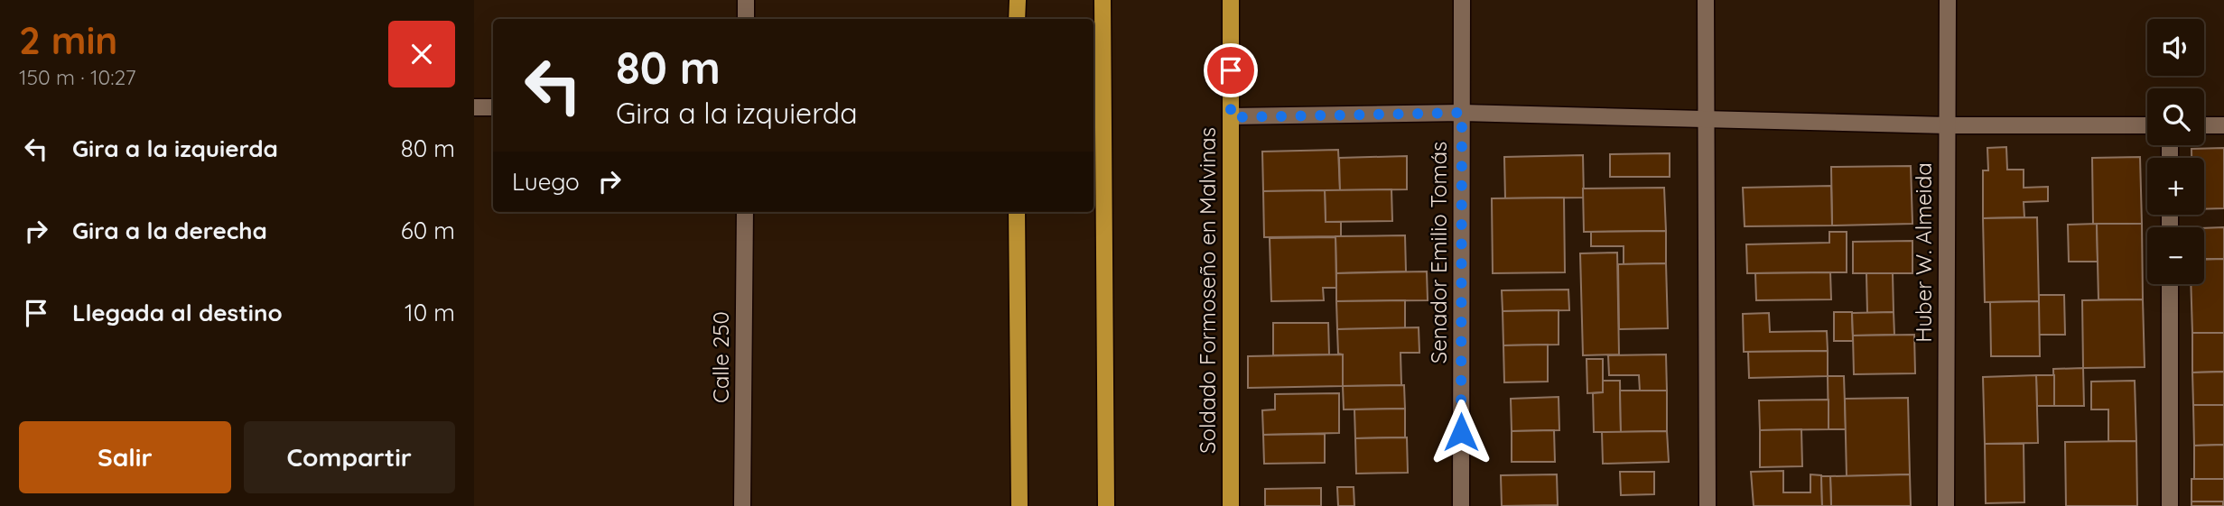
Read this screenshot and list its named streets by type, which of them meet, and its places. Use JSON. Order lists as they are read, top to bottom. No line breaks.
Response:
{"streets":{"main road":["Soldado Formoseño en Malvinas"],"street":["Senador Emilio Tomás","Huber W. Almeida","Calle 250"]},"page":{"heading":["2 min","150 m · 10:27"],"map_buttons":["+","−"],"turn":["80 m","Gira a la izquierda"],"list":[{"name":"Gira a la izquierda","value":"80 m"},{"name":"Gira a la derecha","value":"60 m"},{"name":"Llegada al destino","value":"10 m"}],"then":"Luego","buttons":["Salir","Compartir"]}}
